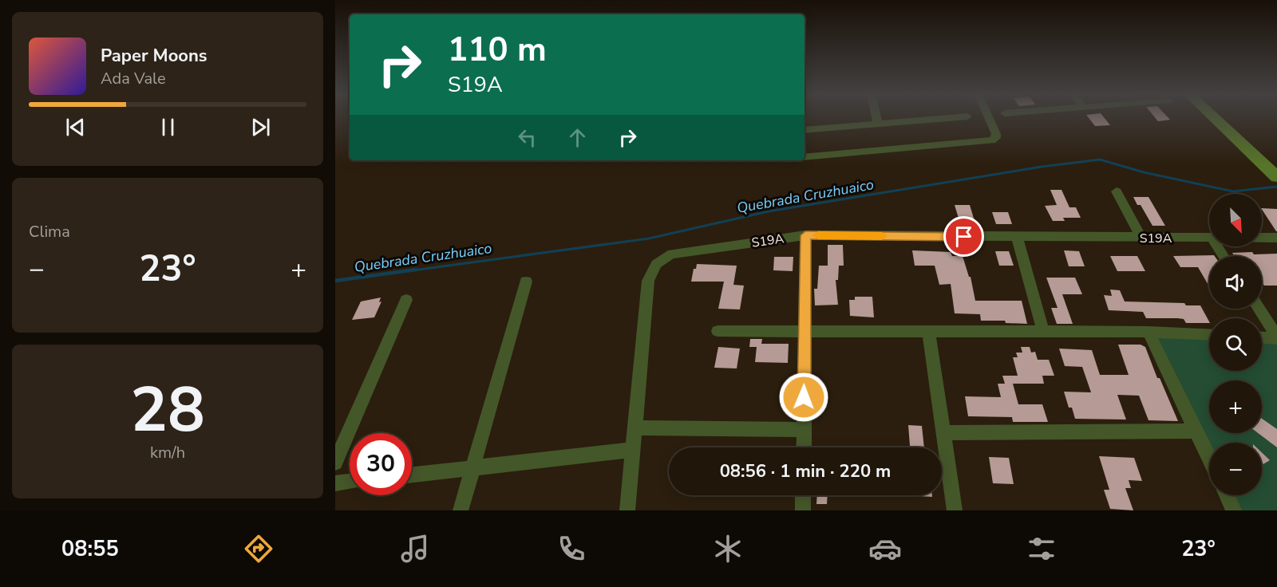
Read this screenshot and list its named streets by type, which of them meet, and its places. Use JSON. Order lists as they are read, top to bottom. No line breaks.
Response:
{"streets":{"street":["S19A"]},"water":["Quebrada Cruzhuaico"],"north":"bottom right","page":{"turn":["110 m","S19A"],"song":["Paper Moons","Ada Vale"],"tile":["Clima",["28","km/h"]],"map_buttons":["+","−"],"heat":["−","23°","+"],"limit":"30","trip":"08:56 · 1 min · 220 m","tabs":["08:55","23°"]}}
